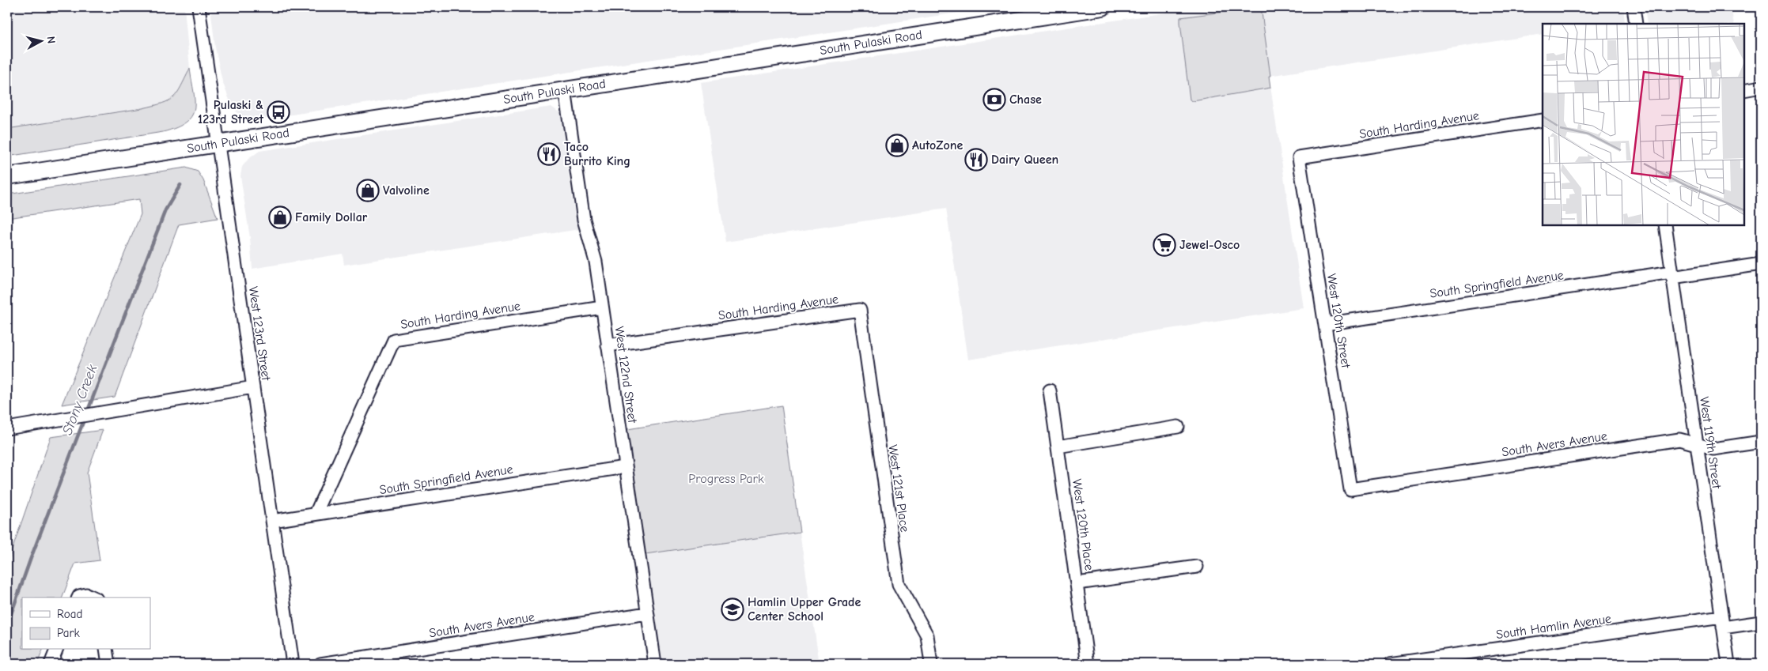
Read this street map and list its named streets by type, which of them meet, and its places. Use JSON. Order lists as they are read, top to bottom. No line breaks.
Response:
{"streets":{"main road":["South Pulaski Road"],"street":["South Harding Avenue","South Springfield Avenue","West 120th Street","West 123rd Street","West 122nd Street","West 119th Street","South Avers Avenue","West 121st Place","West 120th Place","South Hamlin Avenue"]},"crossings":[["South Pulaski Road","West 123rd Street"],["South Pulaski Road","West 122nd Street"],["South Harding Avenue","South Springfield Avenue"],["South Harding Avenue","West 120th Street"],["South Harding Avenue","West 122nd Street"],["South Harding Avenue","West 121st Place"],["South Springfield Avenue","West 120th Street"],["South Springfield Avenue","West 123rd Street"],["South Springfield Avenue","West 122nd Street"],["South Springfield Avenue","West 119th Street"],["West 120th Street","South Avers Avenue"],["West 122nd Street","South Avers Avenue"],["West 119th Street","South Avers Avenue"],["West 119th Street","South Hamlin Avenue"]],"water":["Stony Creek"],"parks":["Progress Park"],"places":{"bank":["Chase"],"bus stop":["Pulaski & 123rd Street"],"shop":["AutoZone","Valvoline","Family Dollar"],"restaurant":["Taco Burrito King","Dairy Queen"],"supermarket":["Jewel-Osco"],"school or university":["Hamlin Upper Grade Center School"]},"legend":["Road","Park"],"north":"right"}
